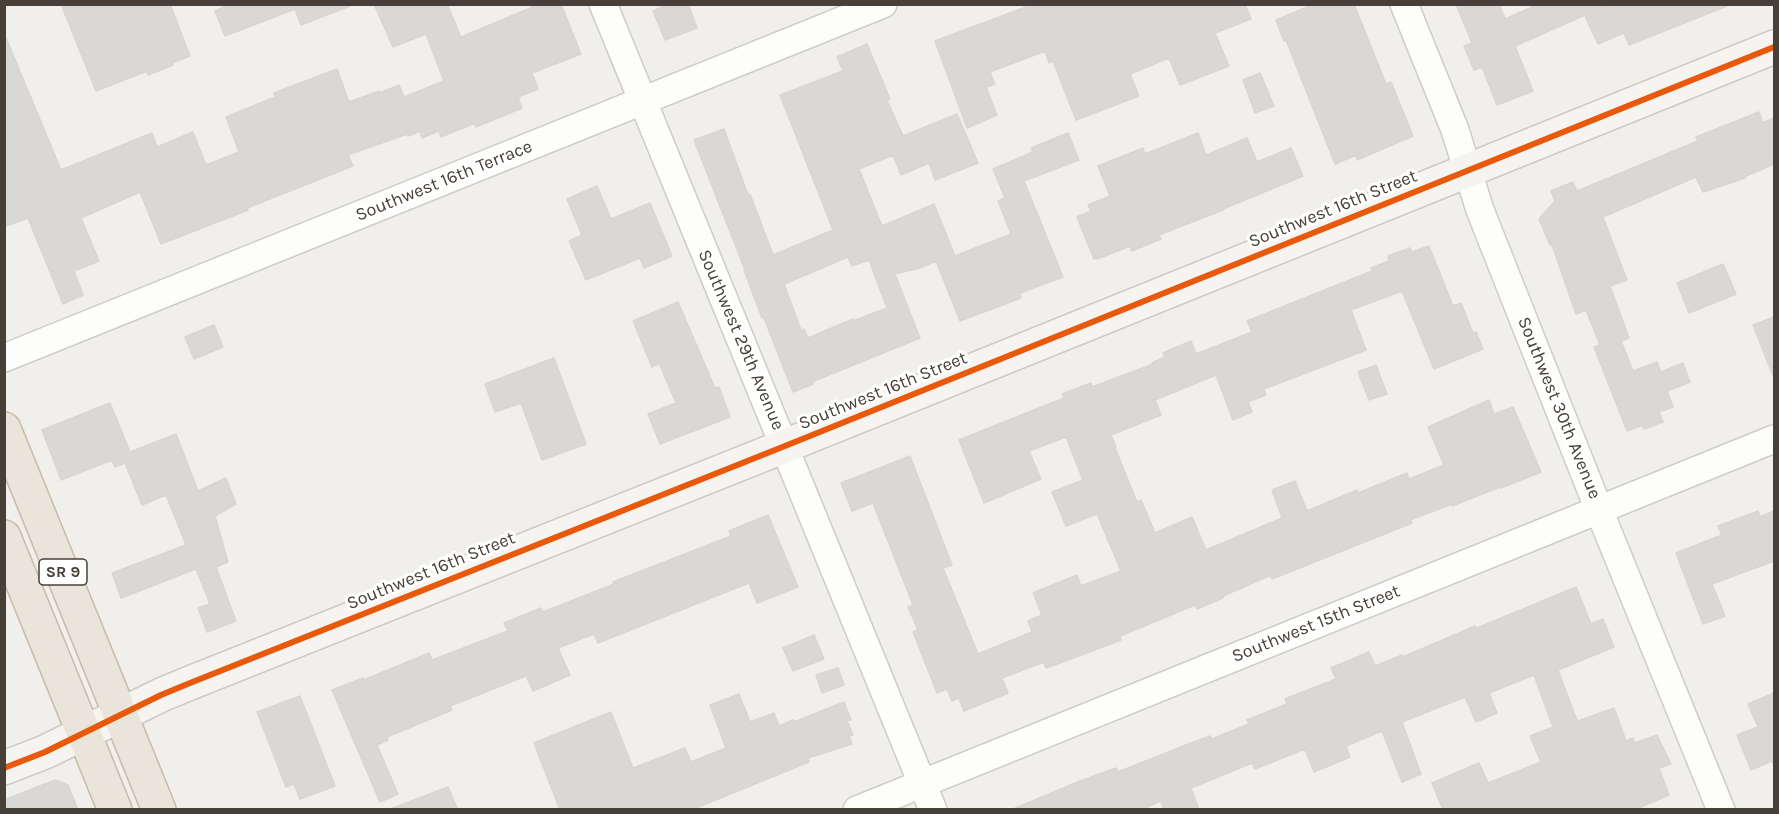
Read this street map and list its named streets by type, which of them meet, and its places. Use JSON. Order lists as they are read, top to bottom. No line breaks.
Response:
{"streets":{"highway":["SR 9"],"street":["Southwest 16th Terrace","Southwest 16th Street","Southwest 29th Avenue","Southwest 30th Avenue","Southwest 15th Street"]},"crossings":[["Southwest 16th Terrace","Southwest 29th Avenue"],["Southwest 16th Street","Southwest 29th Avenue"],["Southwest 16th Street","Southwest 30th Avenue"],["Southwest 16th Street","SR 9"],["Southwest 29th Avenue","Southwest 15th Street"],["Southwest 30th Avenue","Southwest 15th Street"]]}
